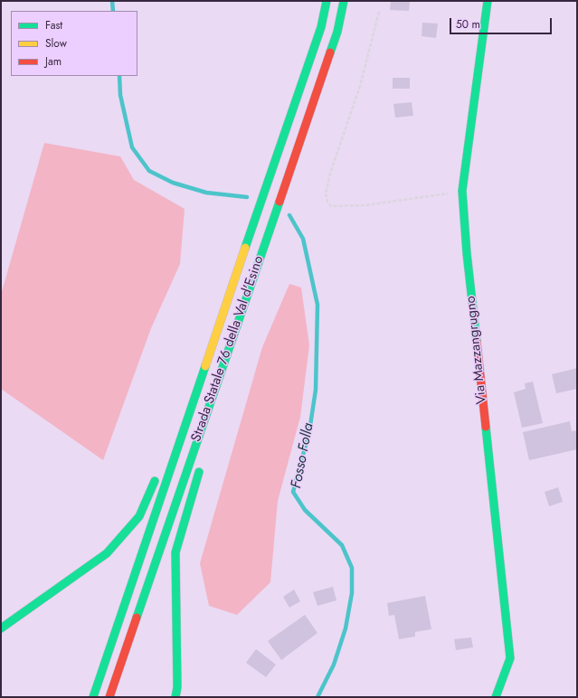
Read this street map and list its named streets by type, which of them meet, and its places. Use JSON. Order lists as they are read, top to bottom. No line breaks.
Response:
{"streets":{"main road":["Strada Statale 76 della Val d'Esino","Via Mazzangrugno"]},"water":["Fosso Folla"],"legend":["Fast","Slow","Jam"],"scale_bar":"50 m"}
